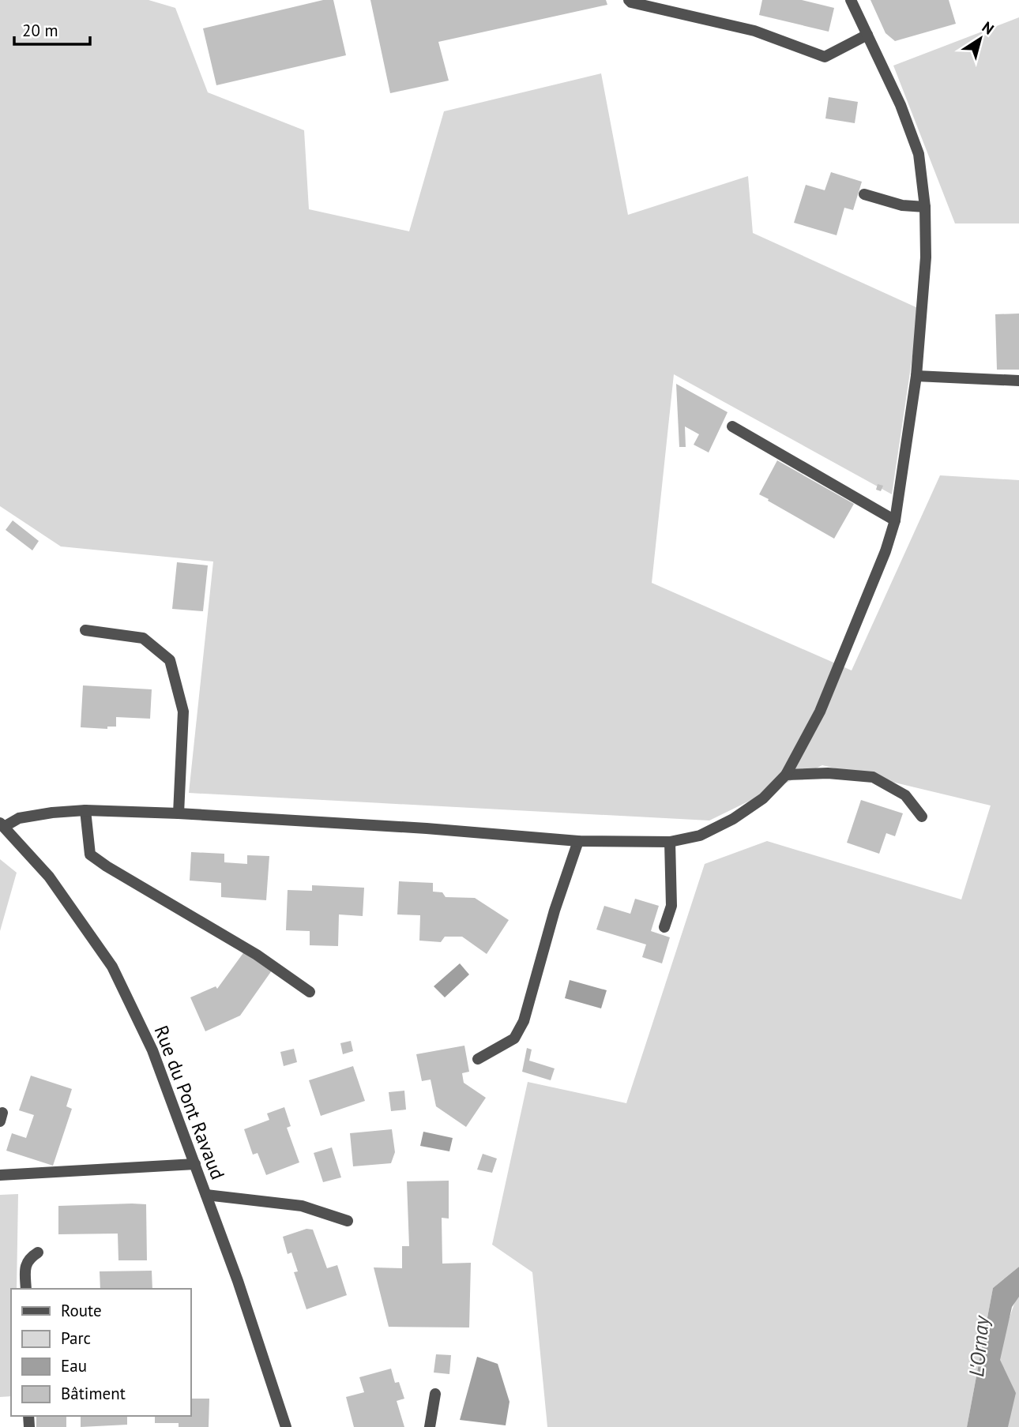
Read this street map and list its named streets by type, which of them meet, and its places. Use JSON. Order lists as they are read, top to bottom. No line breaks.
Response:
{"streets":{"street":["Rue du Pont Ravaud"]},"water":["L'Ornay"],"legend":["Route","Parc","Eau","Bâtiment"],"scale_bar":"20 m","north":"top right"}
